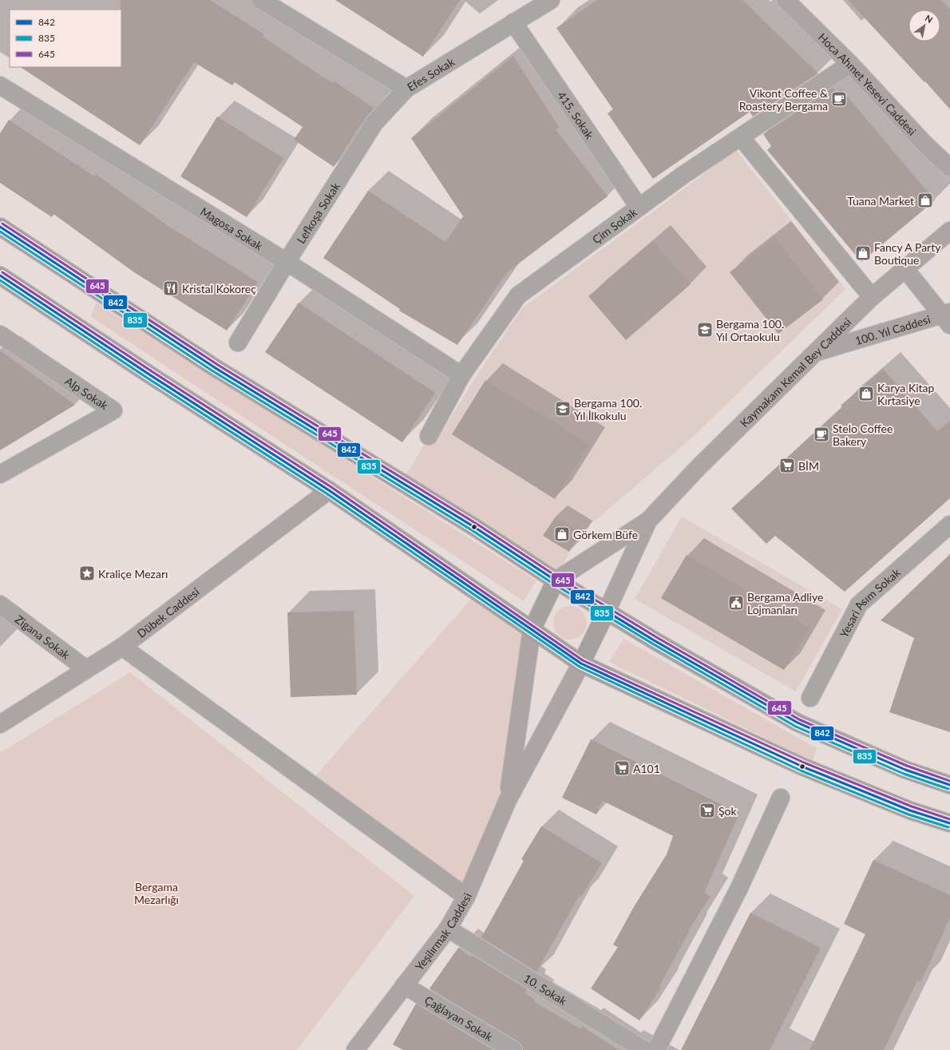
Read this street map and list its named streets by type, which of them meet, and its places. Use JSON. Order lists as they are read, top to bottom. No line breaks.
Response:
{"streets":{"main road":["Hoca Ahmet Yesevi Caddesi","100. Yıl Caddesi","Kaymakam Kemal Bey Caddesi","Dübek Caddesi","Yeşilırmak Caddesi"],"street":["Efes Sokak","415. Sokak","Lefkoşa Sokak","Çim Sokak","Magosa Sokak","Alp Sokak","Yesari Asım Sokak","Zigana Sokak","10. Sokak","Çağlayan Sokak"]},"crossings":[["Efes Sokak","415. Sokak"],["Efes Sokak","Lefkoşa Sokak"],["Hoca Ahmet Yesevi Caddesi","Çim Sokak"],["415. Sokak","Çim Sokak"],["Lefkoşa Sokak","Magosa Sokak"],["Çim Sokak","Magosa Sokak"],["100. Yıl Caddesi","Kaymakam Kemal Bey Caddesi"],["Kaymakam Kemal Bey Caddesi","Yeşilırmak Caddesi"],["Dübek Caddesi","Zigana Sokak"],["Yeşilırmak Caddesi","10. Sokak"],["Yeşilırmak Caddesi","Çağlayan Sokak"]],"parks":["Bergama Mezarlığı"],"places":{"cafe":["Vikont Coffee & Roastery Bergama","Stelo Coffee Bakery"],"shop":["Tuana Market","Fancy A Party Boutique","Karya Kitap Kırtasiye","Görkem Büfe"],"restaurant":["Kristal Kokoreç"],"school or university":["Bergama 100. Yıl Ortaokulu","Bergama 100. Yıl İlkokulu"],"supermarket":["BİM","A101","Şok"],"place":["Kraliçe Mezarı"],"public building":["Bergama Adliye Lojmanları"]},"lines":["transit line 645","transit line 842","transit line 835"],"legend":["842","835","645"],"north":"top right"}
